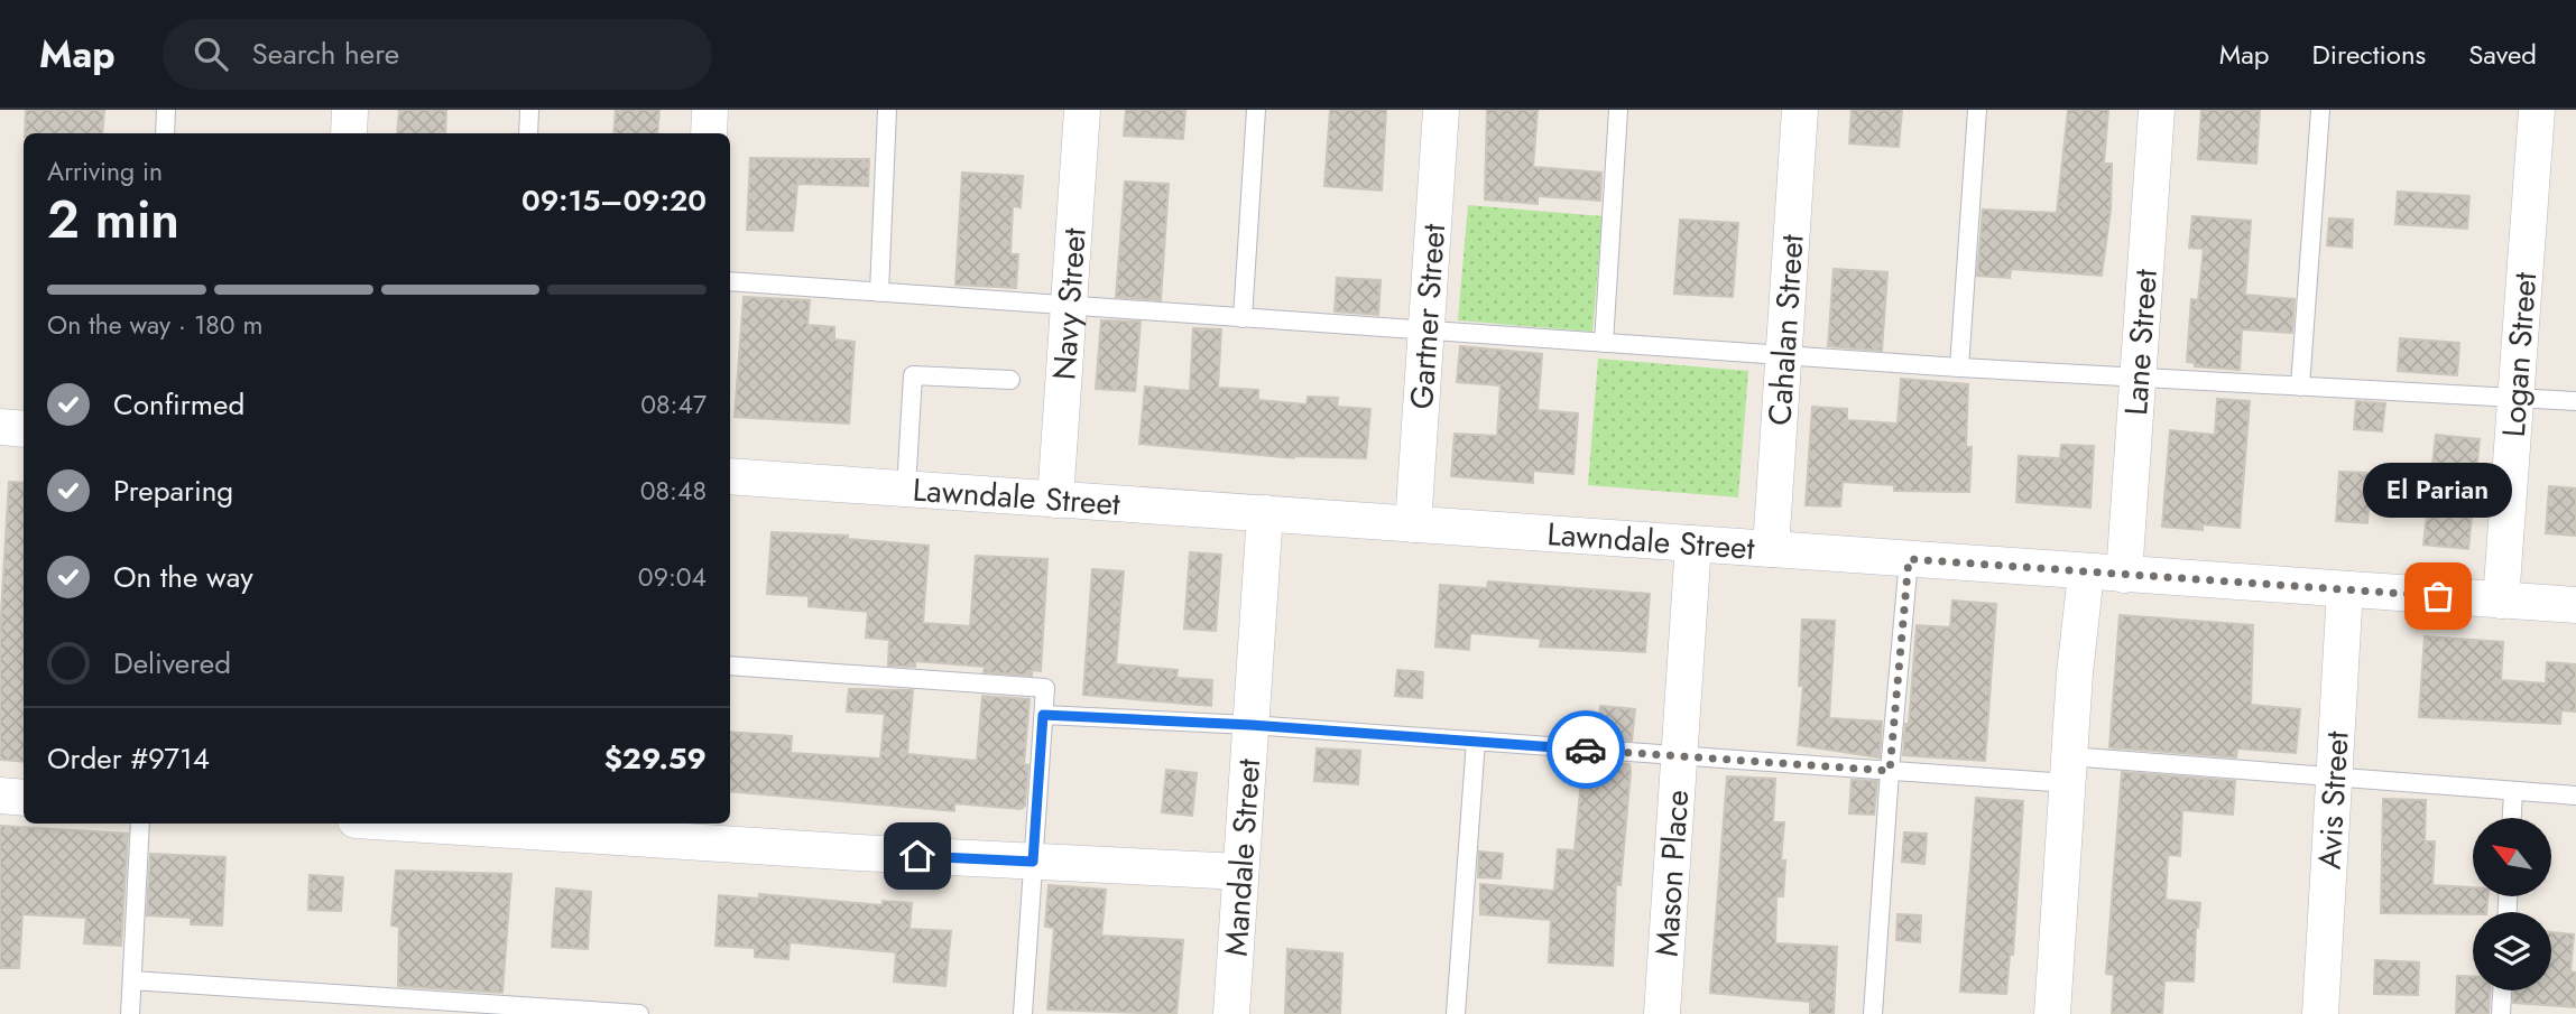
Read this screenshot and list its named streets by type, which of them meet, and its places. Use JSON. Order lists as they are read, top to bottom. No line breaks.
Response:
{"streets":{"street":["Navy Street","Gartner Street","Cahalan Street","Lane Street","Logan Street","Lawndale Street","Avis Street","Mandale Street","Mason Place"]},"crossings":[["Navy Street","Lawndale Street"],["Gartner Street","Lawndale Street"],["Cahalan Street","Lawndale Street"],["Lane Street","Lawndale Street"],["Logan Street","Lawndale Street"],["Lawndale Street","Avis Street"],["Lawndale Street","Mandale Street"],["Lawndale Street","Mason Place"]],"places":["El Parian"],"north":"top left","page":{"header":"Map","search":"Search here","nav":["Map","Directions","Saved"],"heading":["2 min","Arriving in","09:15–09:20"],"panel":["Order #9714","$29.59"],"bar":"On the way · 180 m","list":[["Confirmed","08:47"],["Preparing","08:48"],["On the way","09:04"],"Delivered"],"bubble":"El Parian"}}
